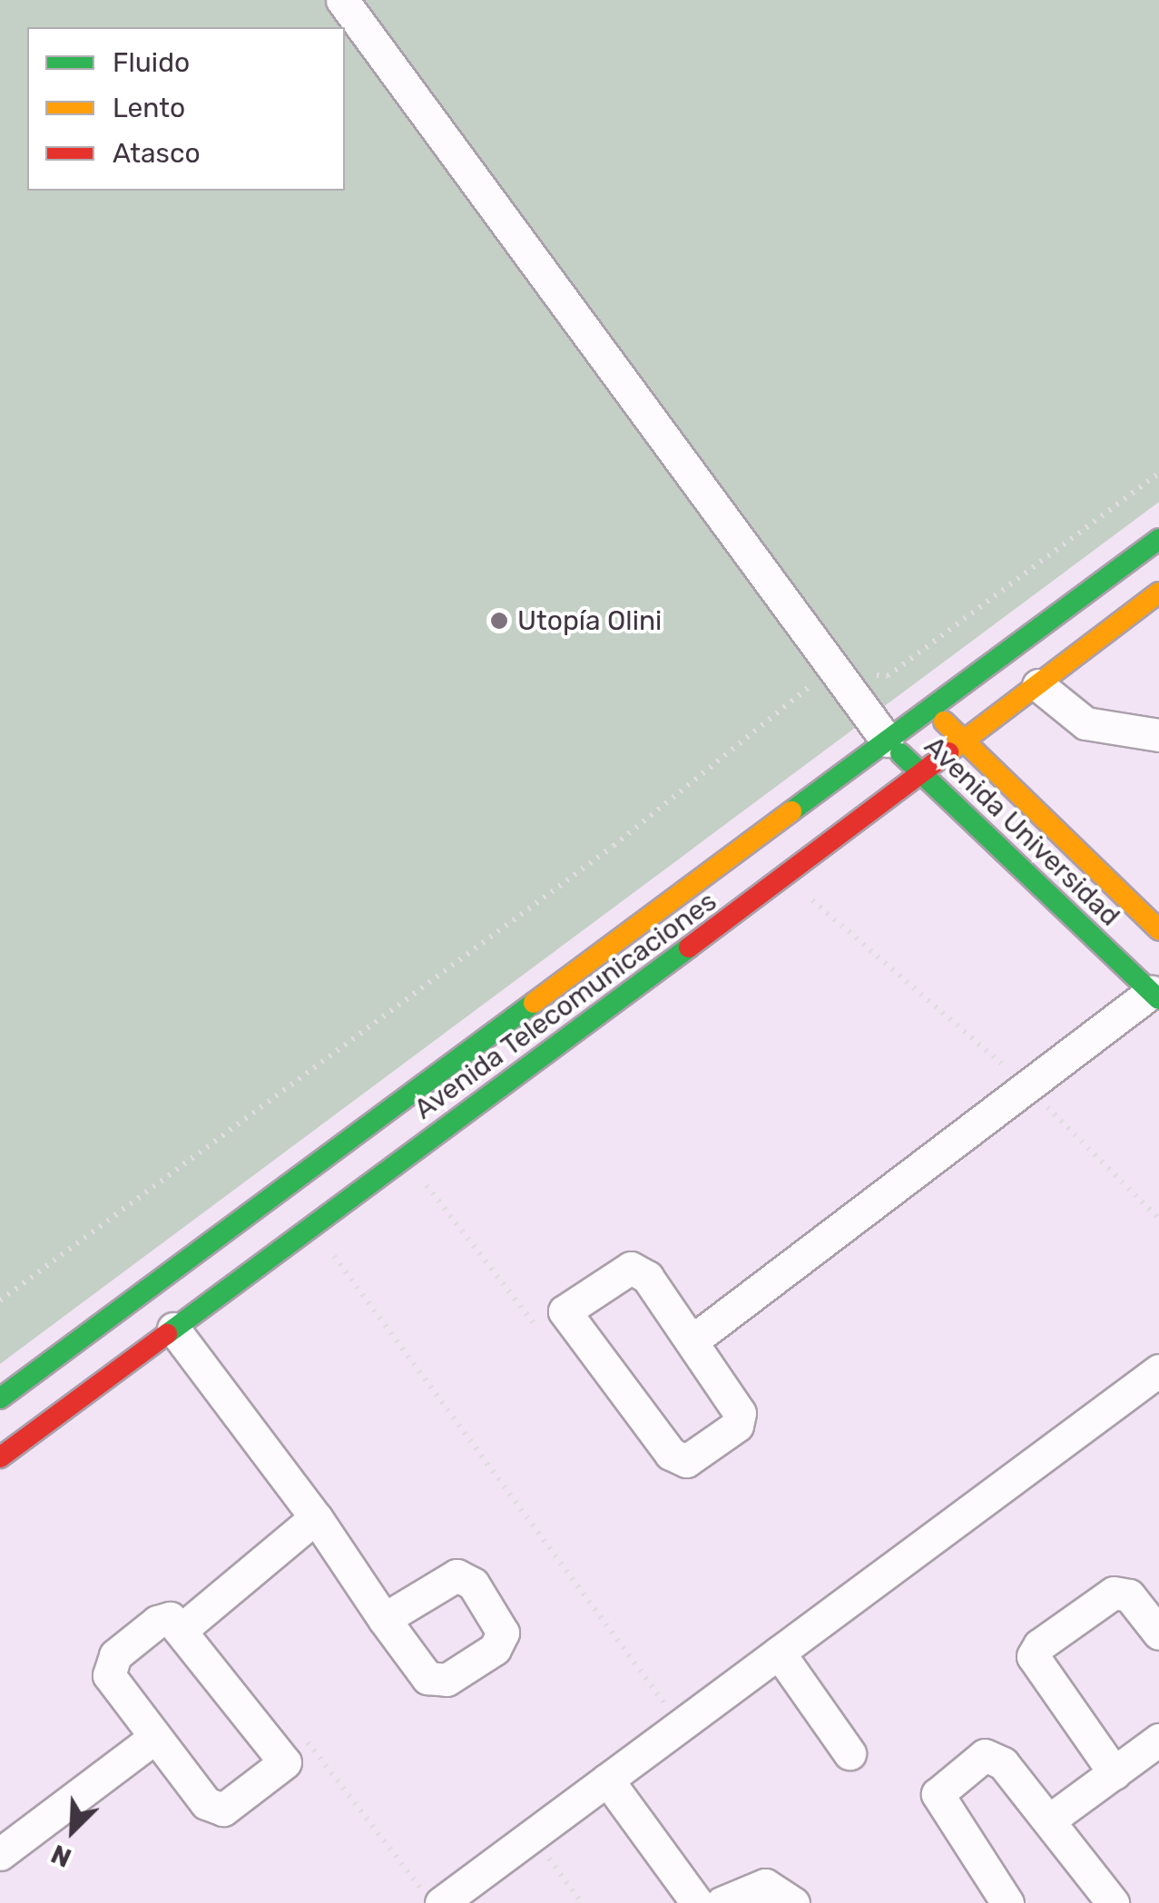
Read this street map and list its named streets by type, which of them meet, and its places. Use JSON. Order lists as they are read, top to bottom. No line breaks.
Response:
{"streets":{"street":["Avenida Universidad","Avenida Telecomunicaciones"]},"crossings":[["Avenida Universidad","Avenida Telecomunicaciones"]],"places":["Utopía Olini"],"legend":["Fluido","Lento","Atasco"],"north":"bottom left"}
